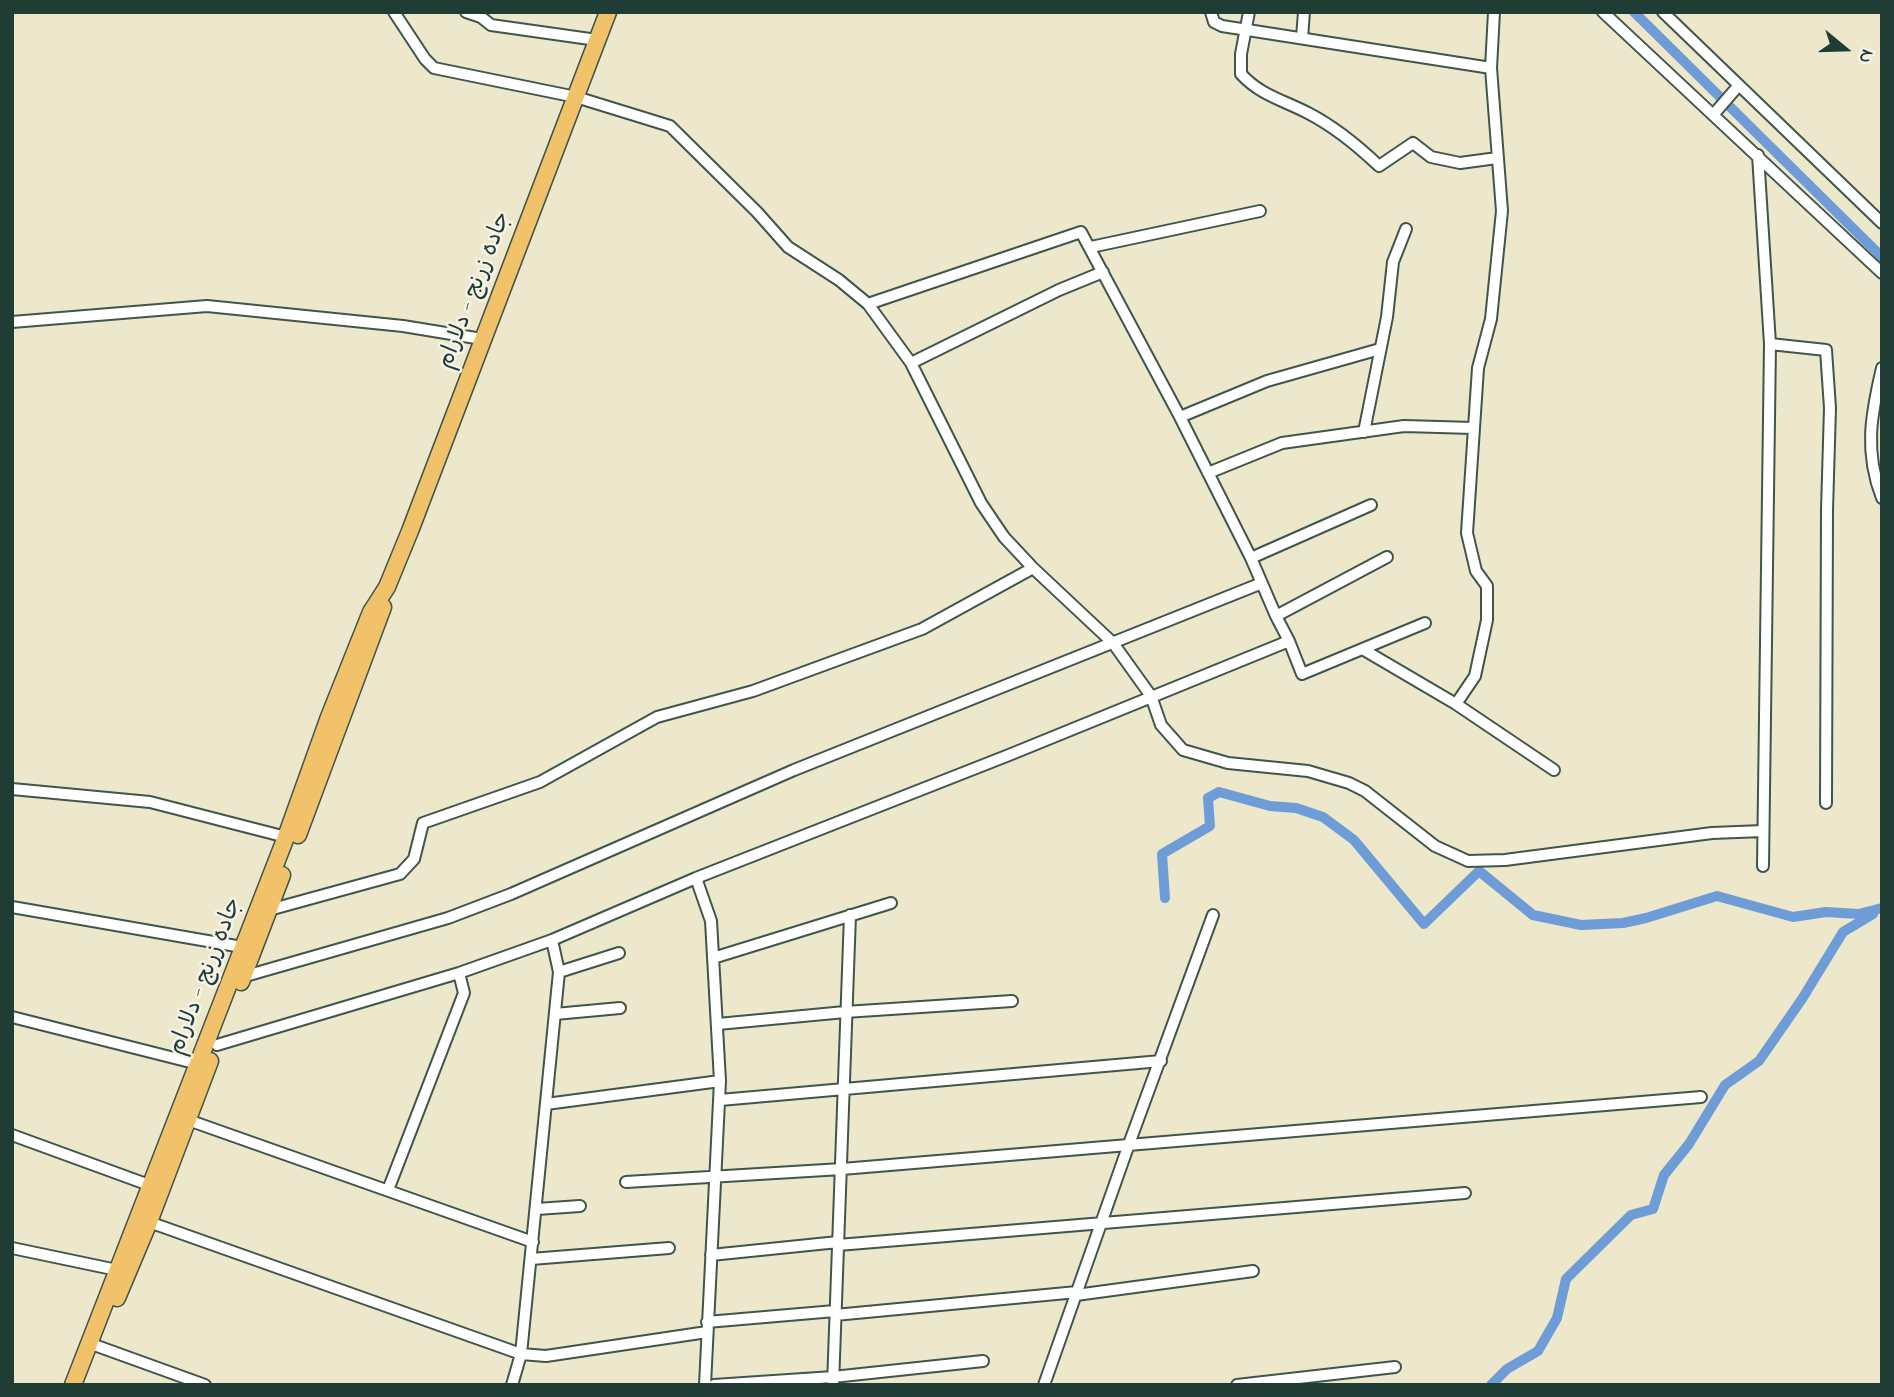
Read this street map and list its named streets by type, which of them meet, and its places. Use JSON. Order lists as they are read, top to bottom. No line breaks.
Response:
{"streets":{"highway":["جاده زرنج - دلارام"]},"north":"right"}
